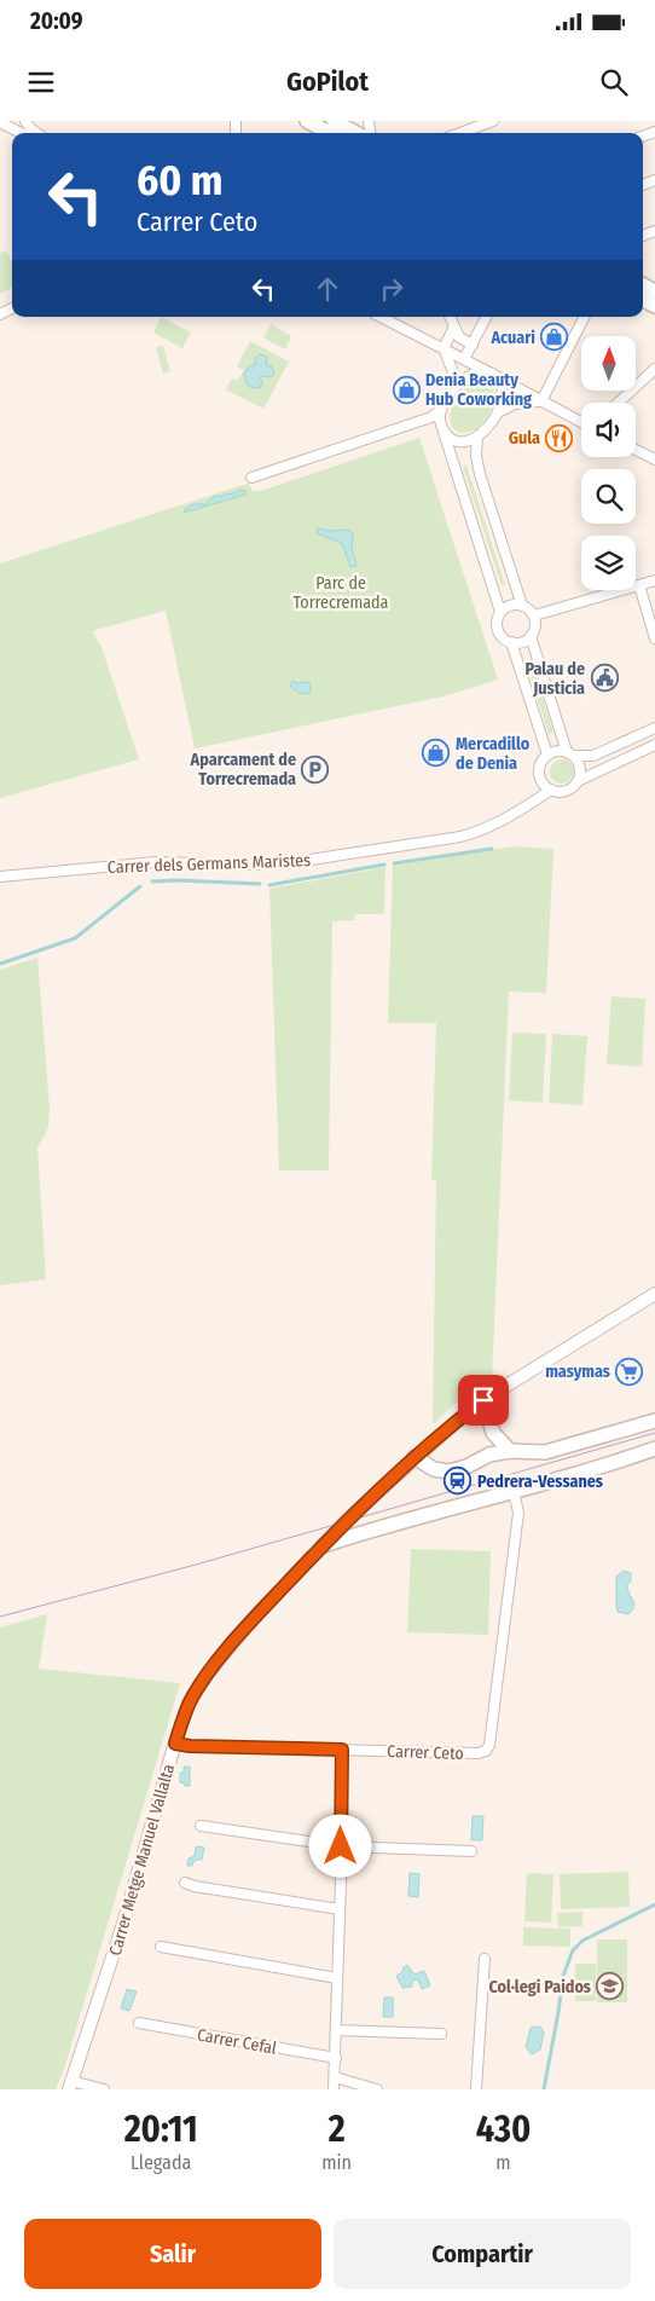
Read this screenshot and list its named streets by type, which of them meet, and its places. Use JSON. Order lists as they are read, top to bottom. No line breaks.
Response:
{"streets":{"street":["Carrer dels Germans Maristes","Carrer Ceto","Carrer Metge Manuel Vallalta","Carrer Cefal"]},"crossings":[["Carrer Ceto","Carrer Metge Manuel Vallalta"]],"parks":["Parc de Torrecremada"],"places":{"shop":["Acuari","Denia Beauty Hub Coworking","Mercadillo de Denia"],"restaurant":["Gula"],"public building":["Palau de Justicia"],"parking":["Aparcament de Torrecremada"],"supermarket":["masymas"],"station":["Pedrera-Vessanes"],"school or university":["Col·legi Paidos"]},"north":"top","page":{"status":"20:09","header":"GoPilot","turn":["60 m","Carrer Ceto"],"eta":["20:11","Llegada","2","min","430","m"],"buttons":["Salir","Compartir"]}}
